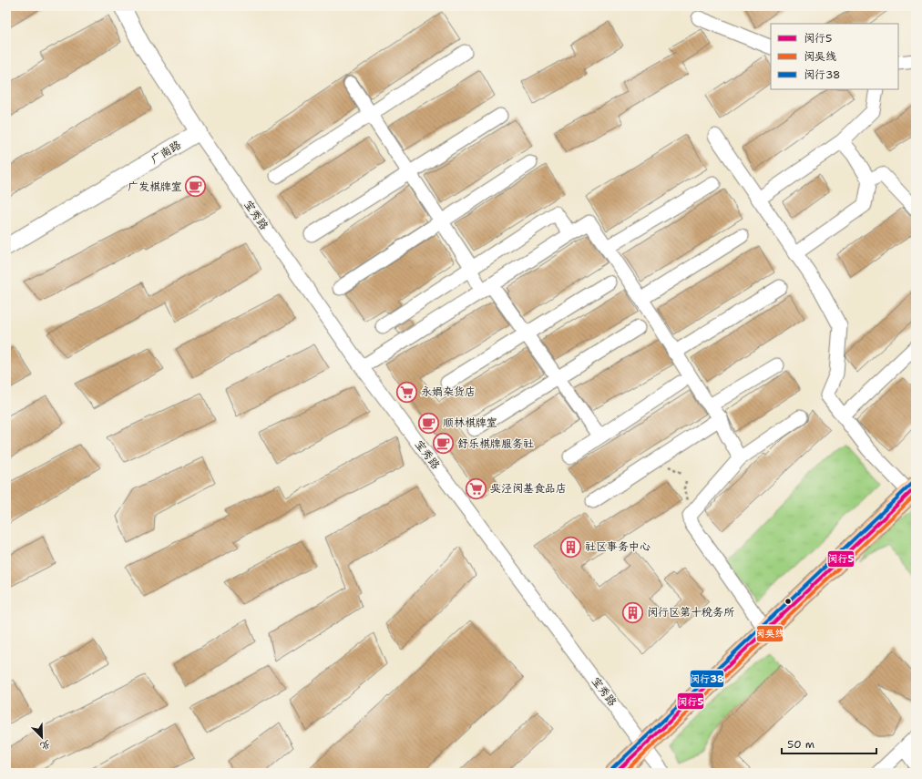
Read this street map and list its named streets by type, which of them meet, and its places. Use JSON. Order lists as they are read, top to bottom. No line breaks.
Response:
{"streets":{"street":["广南路","宝秀路"]},"crossings":[["广南路","宝秀路"]],"places":{"cafe":["广发棋牌室","顺林棋牌室","舒乐棋牌服务社"],"supermarket":["永娟杂货店","吴泾闵基食品店"],"building":["社区事务中心","闵行区第十税务所"]},"lines":["transit line 闵行38","transit line 闵行5","transit line 闵吴线"],"legend":["闵行5","闵吴线","闵行38"],"scale_bar":"50 m","north":"bottom right"}
